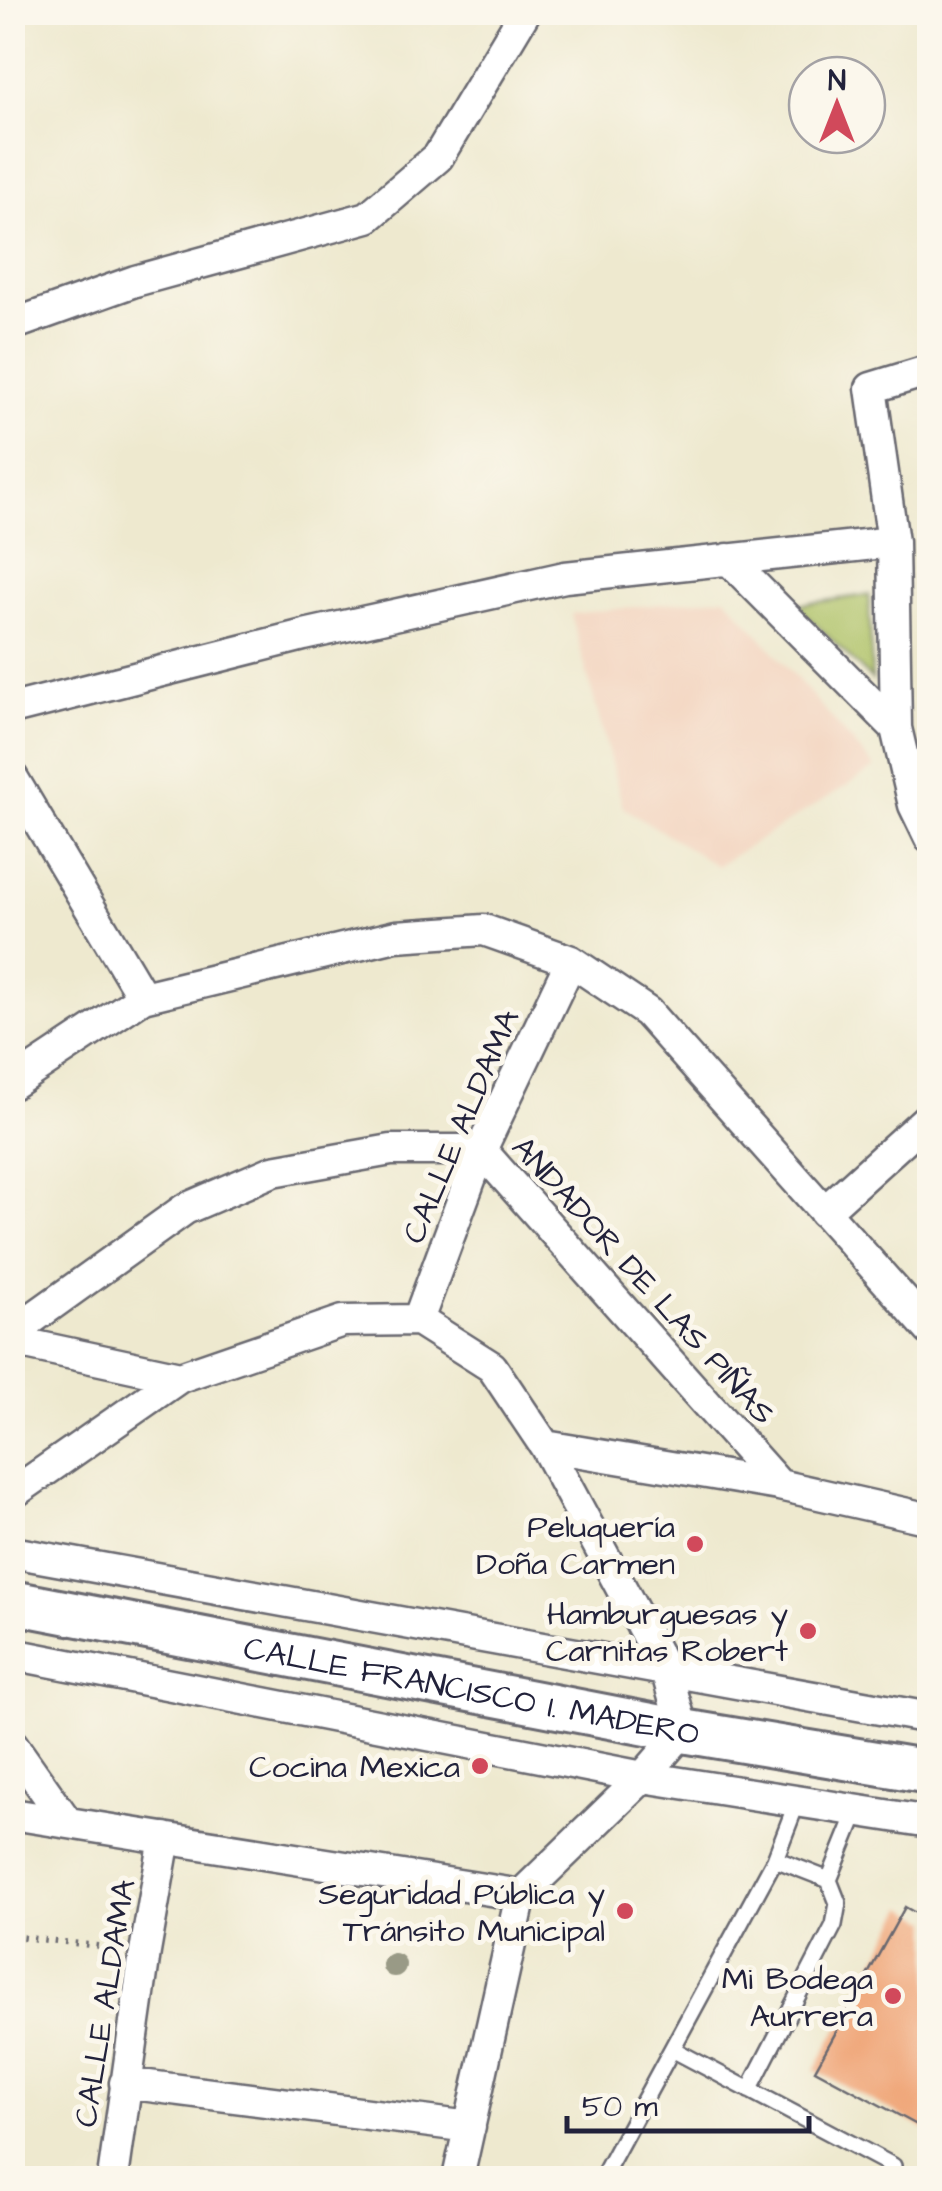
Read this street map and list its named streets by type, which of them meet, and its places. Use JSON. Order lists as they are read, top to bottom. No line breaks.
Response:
{"streets":{"street":["CALLE ALDAMA","ANDADOR DE LAS PIÑAS","CALLE FRANCISCO I. MADERO"]},"crossings":[["CALLE ALDAMA","ANDADOR DE LAS PIÑAS"]],"places":["Peluquería Doña Carmen","Hamburguesas y Carnitas Robert","Cocina Mexica","Seguridad Pública y Tránsito Municipal","Mi Bodega Aurrera"],"scale_bar":"50 m","north":"top"}
